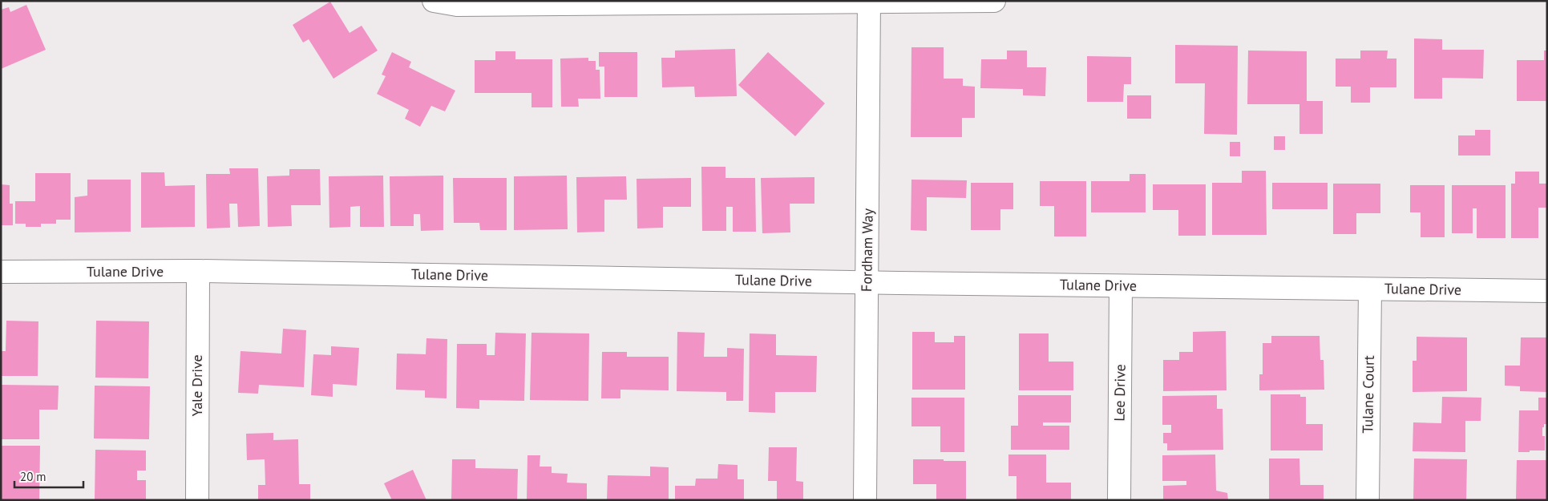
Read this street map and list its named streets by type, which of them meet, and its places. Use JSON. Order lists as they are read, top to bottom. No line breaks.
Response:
{"streets":{"street":["Fordham Way","Tulane Drive","Yale Drive","Lee Drive","Tulane Court"]},"crossings":[["Fordham Way","Tulane Drive"],["Tulane Drive","Yale Drive"],["Tulane Drive","Lee Drive"],["Tulane Drive","Tulane Court"]],"scale_bar":"20 m"}
